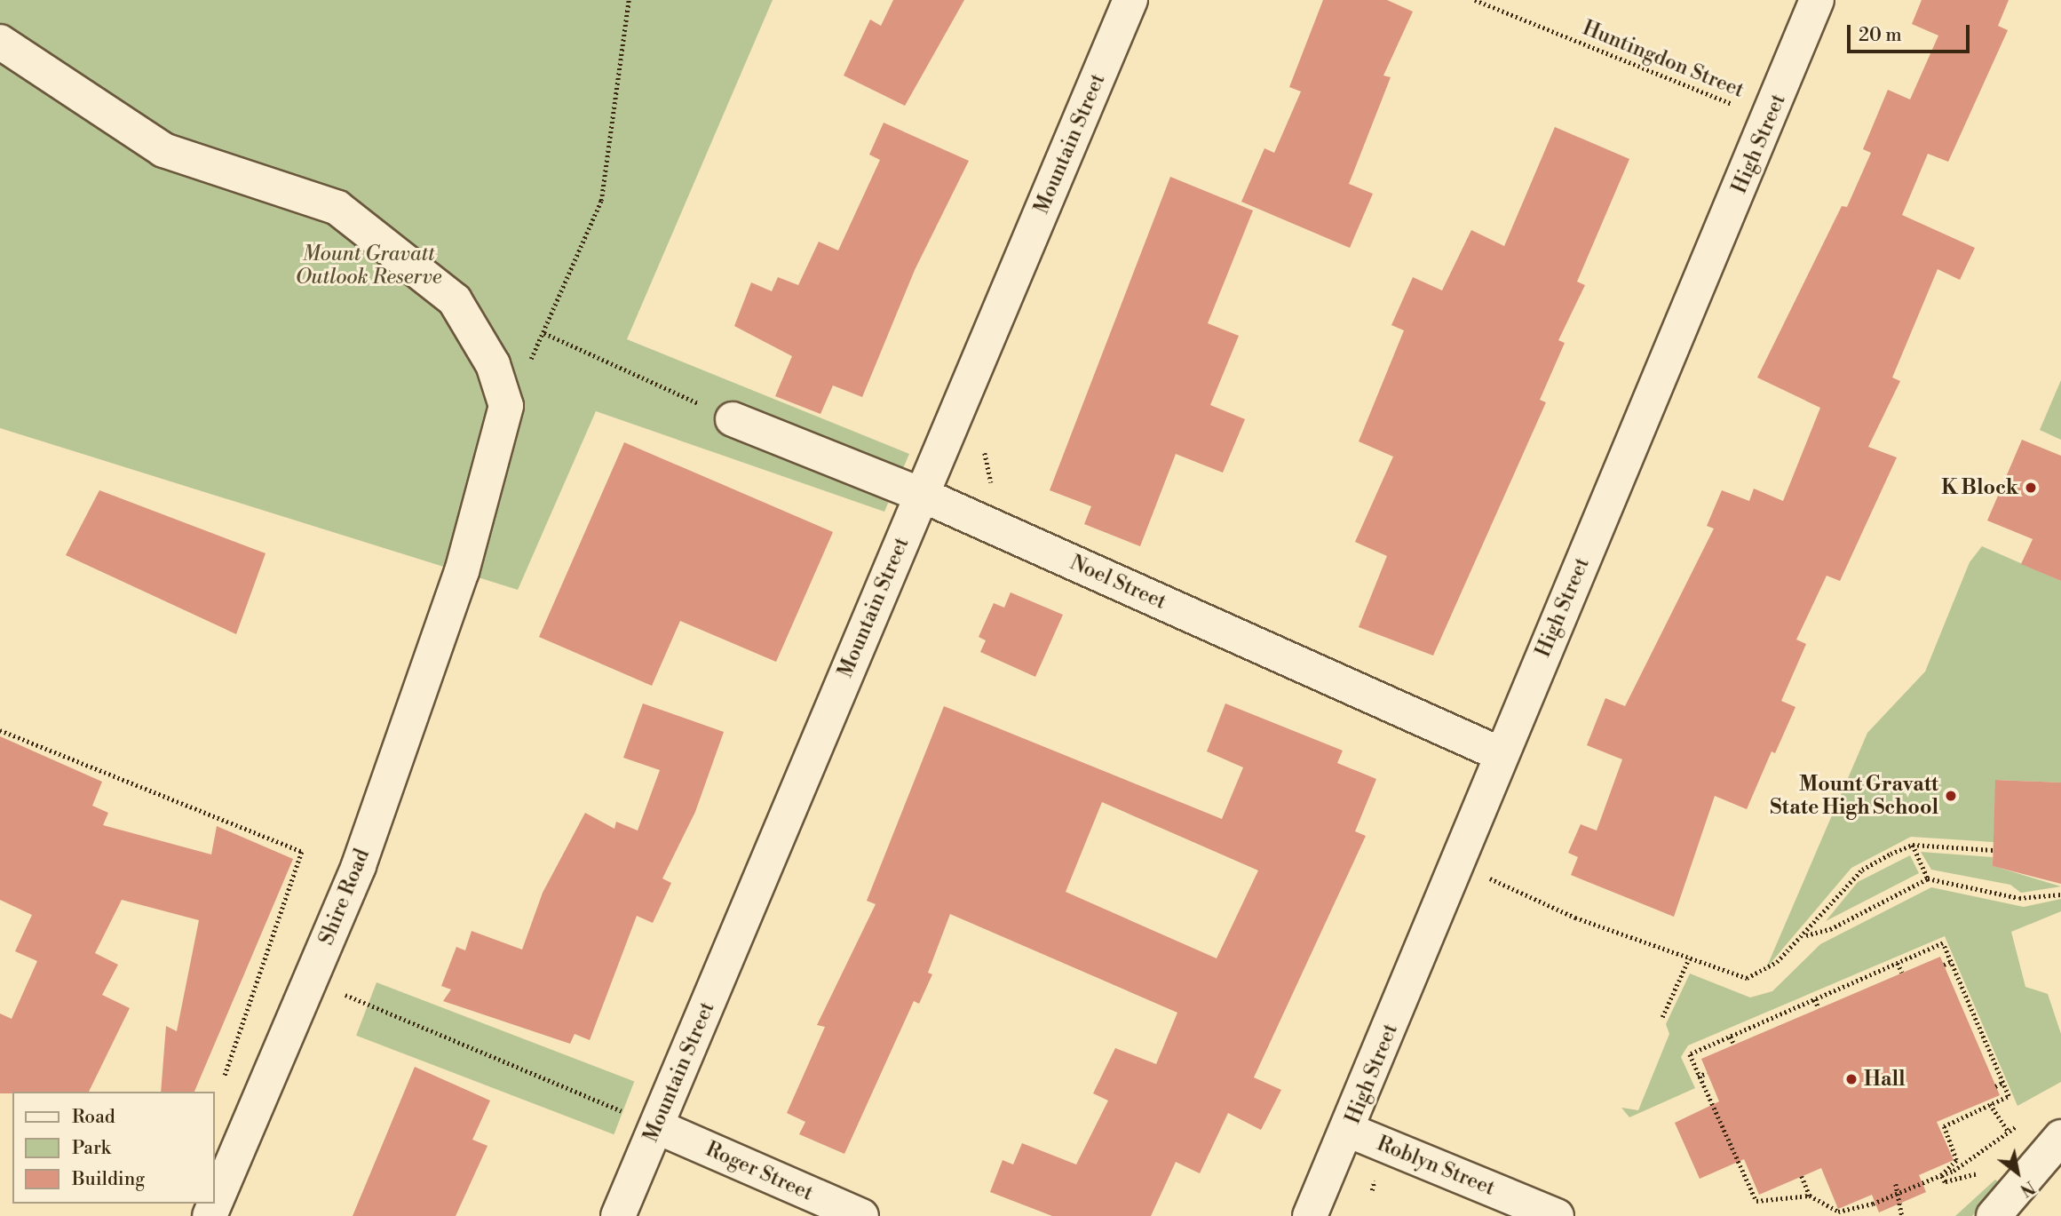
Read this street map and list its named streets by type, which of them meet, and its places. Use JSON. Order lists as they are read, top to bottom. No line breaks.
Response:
{"streets":{"street":["Mountain Street","High Street","Noel Street","Shire Road","Roblyn Street","Roger Street"],"path":["Huntingdon Street"]},"crossings":[["Huntingdon Street","High Street"],["Mountain Street","Noel Street"],["Mountain Street","Roger Street"],["High Street","Noel Street"],["High Street","Roblyn Street"]],"parks":["Mount Gravatt Outlook Reserve"],"places":["K Block","Mount Gravatt State High School","Hall"],"legend":["Road","Park","Building"],"scale_bar":"20 m","north":"bottom right"}
